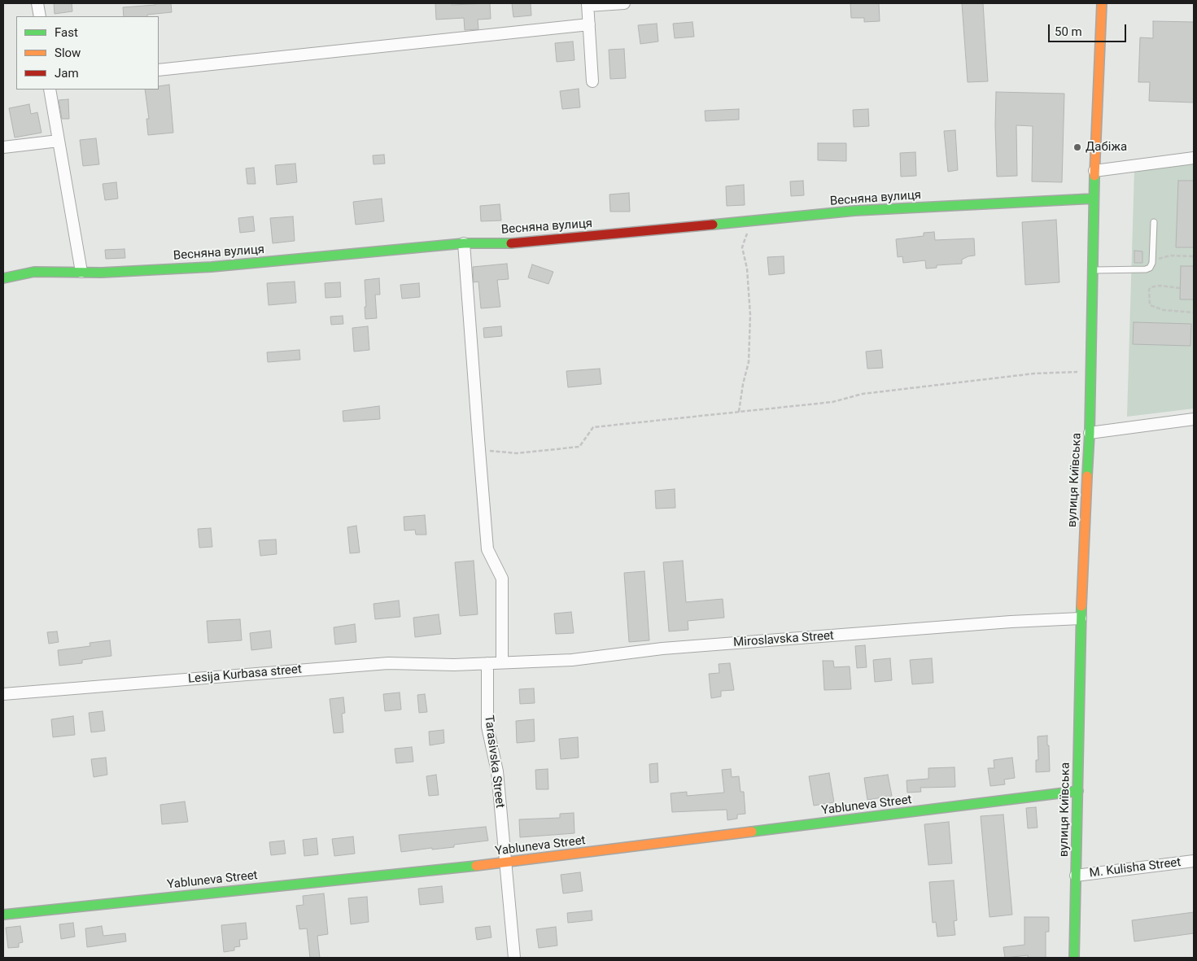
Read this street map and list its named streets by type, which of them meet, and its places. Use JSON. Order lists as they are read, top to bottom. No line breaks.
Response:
{"streets":{"street":["Весняна вулиця","вулиця Київська","Miroslavska Street","Lesija Kurbasa street","Tarasivska Street","Yabluneva Street","M. Kulisha Street"]},"crossings":[["Весняна вулиця","вулиця Київська"],["вулиця Київська","Miroslavska Street"],["вулиця Київська","Yabluneva Street"],["вулиця Київська","M. Kulisha Street"],["Miroslavska Street","Lesija Kurbasa street"],["Miroslavska Street","Tarasivska Street"],["Lesija Kurbasa street","Tarasivska Street"],["Tarasivska Street","Yabluneva Street"]],"places":["Дабіжа"],"legend":["Fast","Slow","Jam"],"scale_bar":"50 m"}
